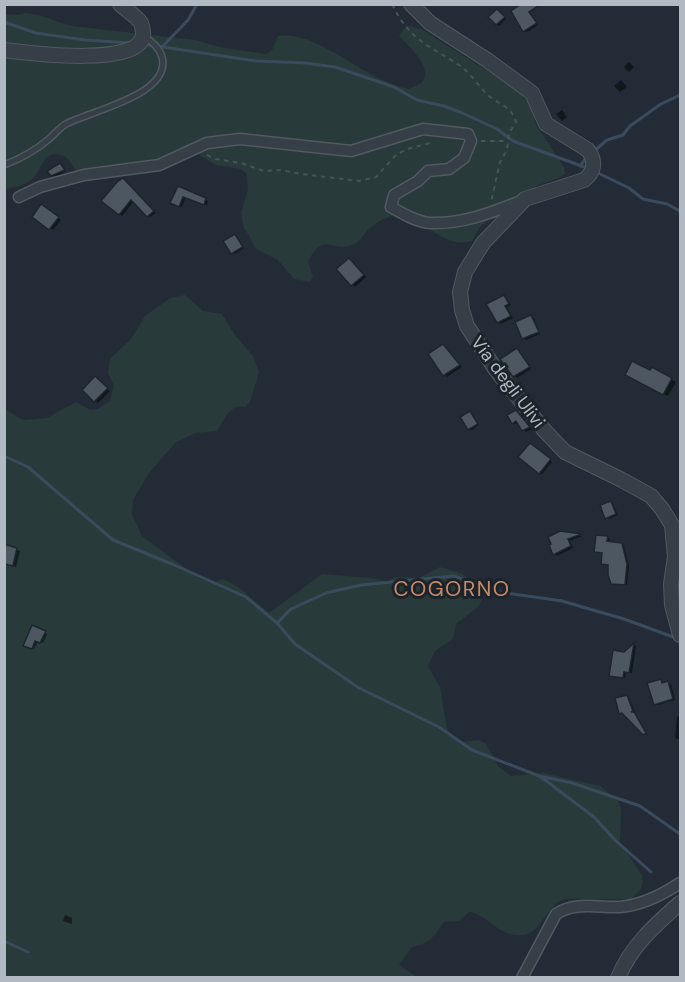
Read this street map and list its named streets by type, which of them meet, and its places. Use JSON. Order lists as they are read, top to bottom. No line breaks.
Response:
{"streets":{"street":["Via degli Ulivi"]},"districts":["COGORNO"]}
